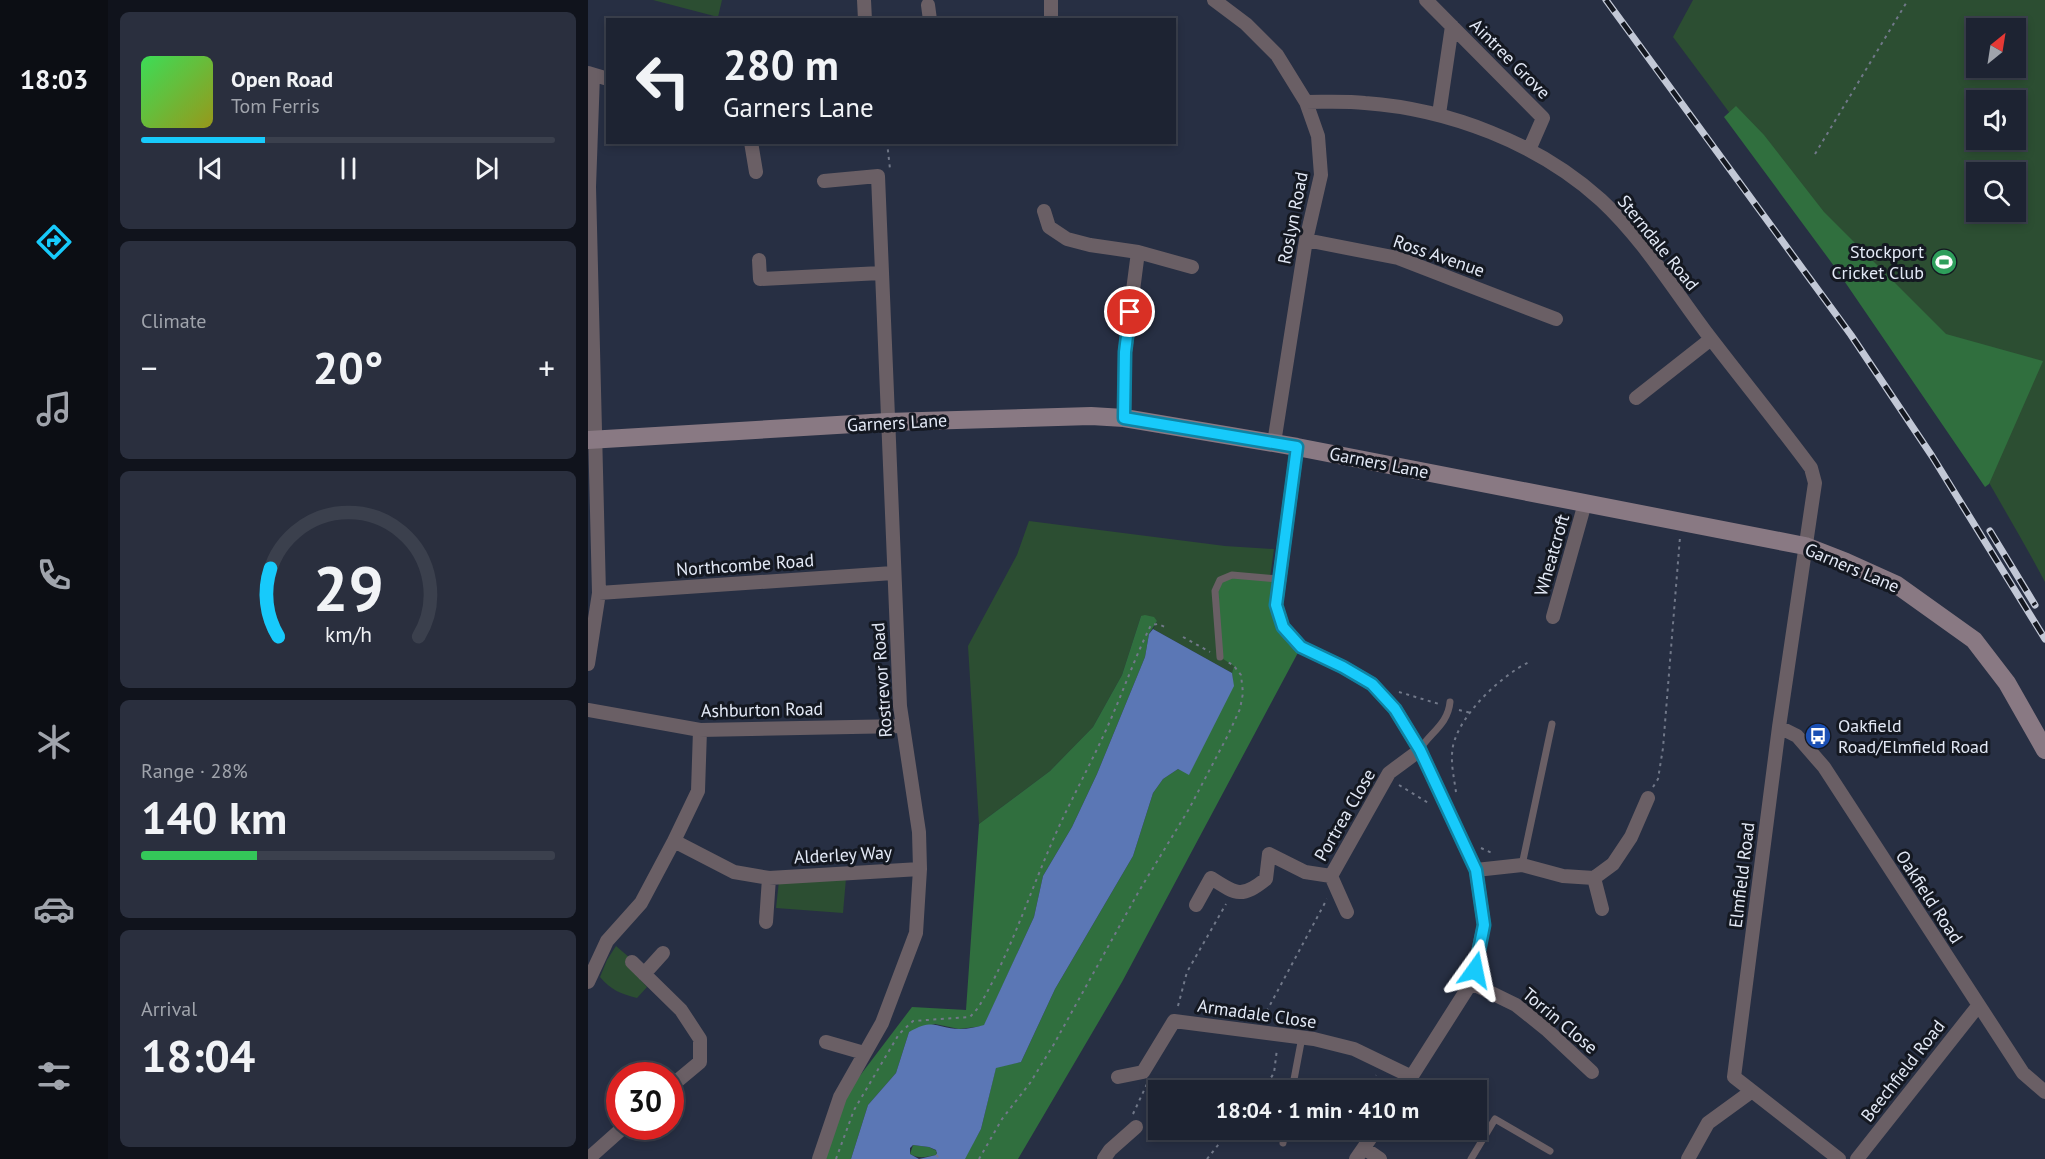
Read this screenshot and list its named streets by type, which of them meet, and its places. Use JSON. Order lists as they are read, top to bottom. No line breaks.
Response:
{"streets":{"street":["Aintree Grove","Roslyn Road","Sterndale Road","Ross Avenue","Garners Lane","Wheatcroft","Northcombe Road","Rostrevor Road","Ashburton Road","Portrea Close","Alderley Way","Elmfield Road","Oakfield Road","Armadale Close","Torrin Close","Beechfield Road"]},"crossings":[["Aintree Grove","Sterndale Road"],["Roslyn Road","Sterndale Road"],["Roslyn Road","Ross Avenue"],["Roslyn Road","Garners Lane"],["Sterndale Road","Garners Lane"],["Sterndale Road","Elmfield Road"],["Garners Lane","Wheatcroft"],["Garners Lane","Rostrevor Road"],["Garners Lane","Elmfield Road"],["Northcombe Road","Rostrevor Road"],["Rostrevor Road","Ashburton Road"],["Rostrevor Road","Alderley Way"],["Elmfield Road","Oakfield Road"],["Oakfield Road","Beechfield Road"]],"places":{"sports":["Stockport Cricket Club"],"bus stop":["Oakfield Road/Elmfield Road"]},"north":"top right","page":{"tabs":"18:03","turn":["280 m","Garners Lane"],"song":["Open Road","Tom Ferris"],"tile":["Climate",["Range · 28%","140 km"],["Arrival","18:04"]],"heat":["−","20°","+"],"limit":"30","trip":"18:04 · 1 min · 410 m","gauge":["29","km/h"]}}
